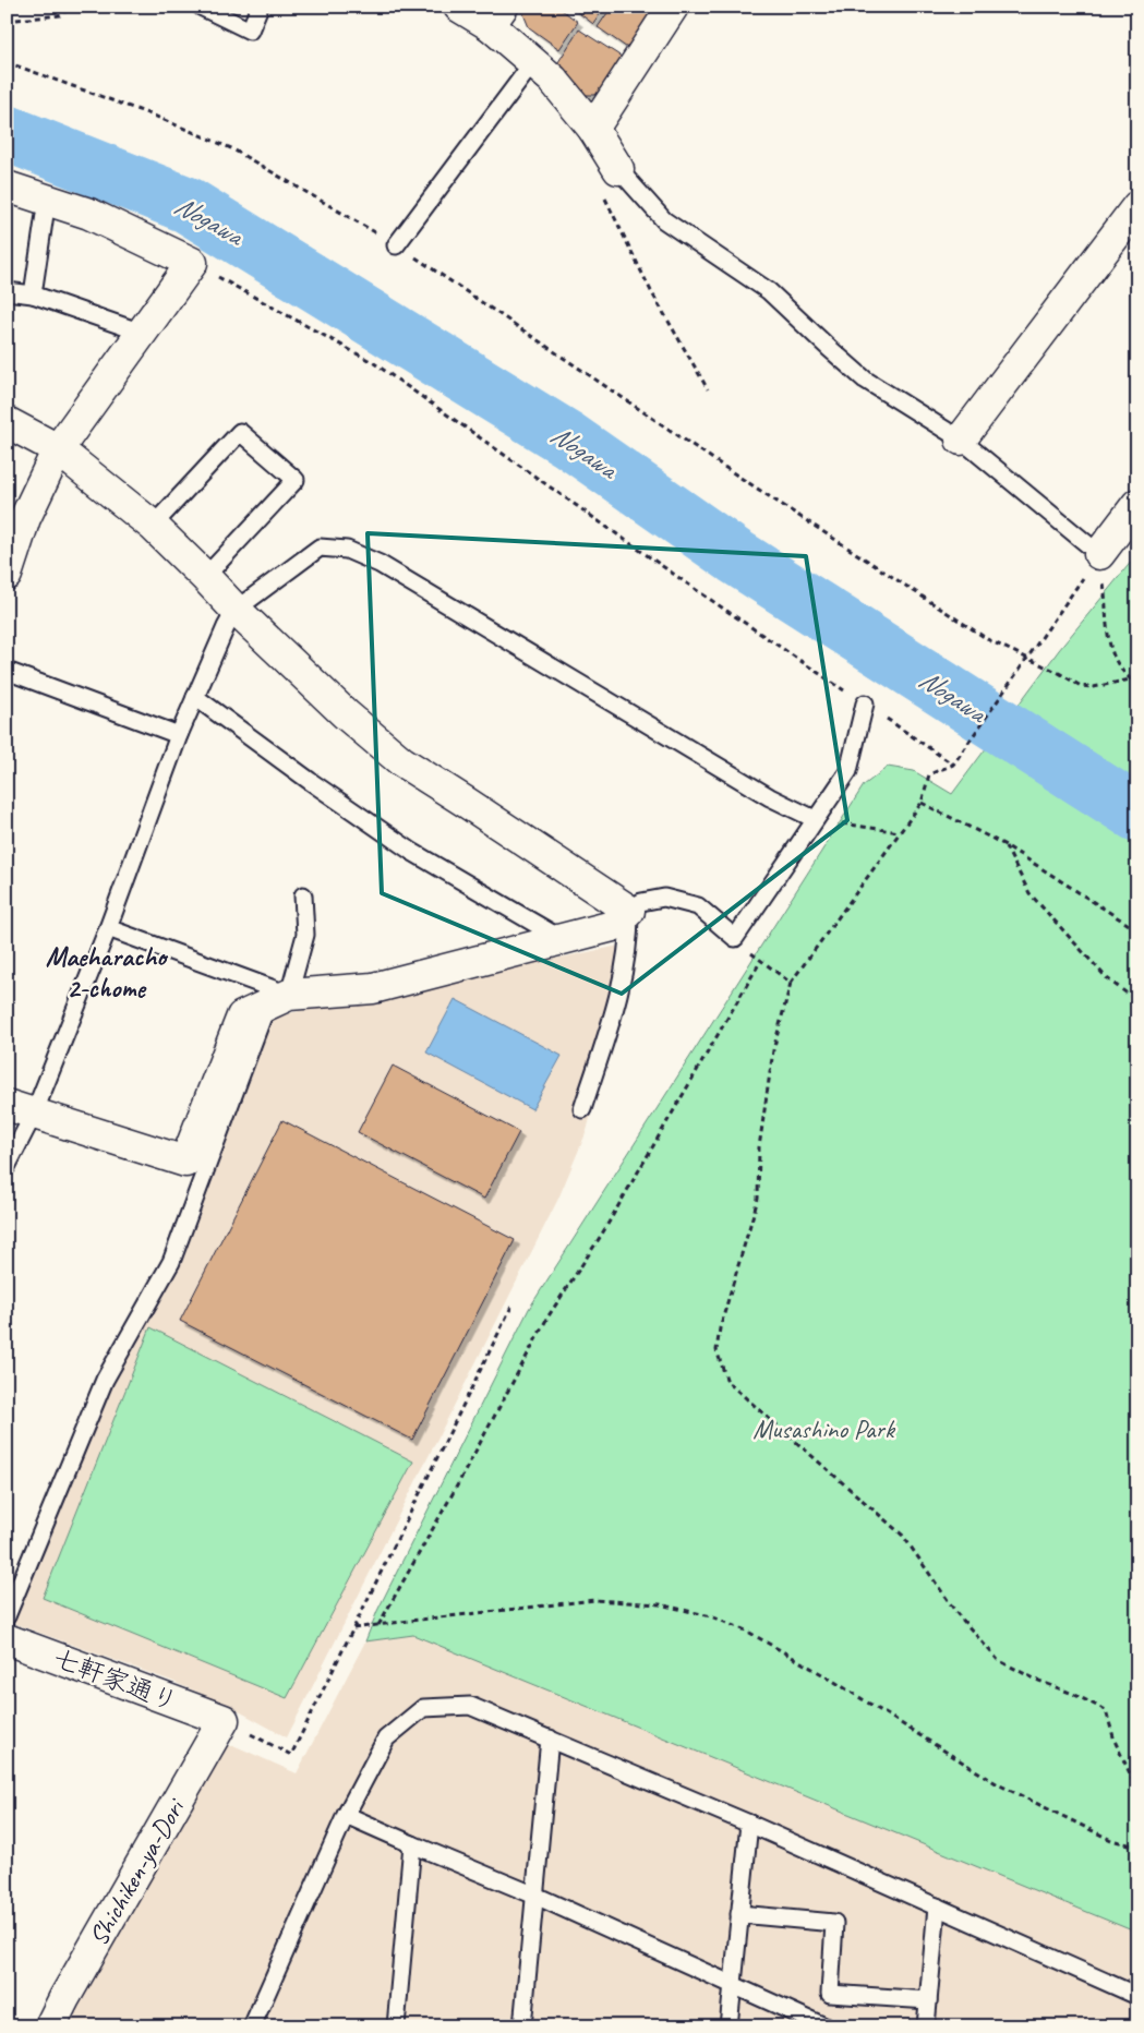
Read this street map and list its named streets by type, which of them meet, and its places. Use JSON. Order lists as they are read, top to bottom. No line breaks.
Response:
{"streets":{"street":["七軒家通り","Shichiken-ya-Dori"]},"crossings":[["七軒家通り","Shichiken-ya-Dori"]],"districts":["Maeharacho 2-chome"],"water":["Nogawa"],"parks":["Musashino Park"]}
